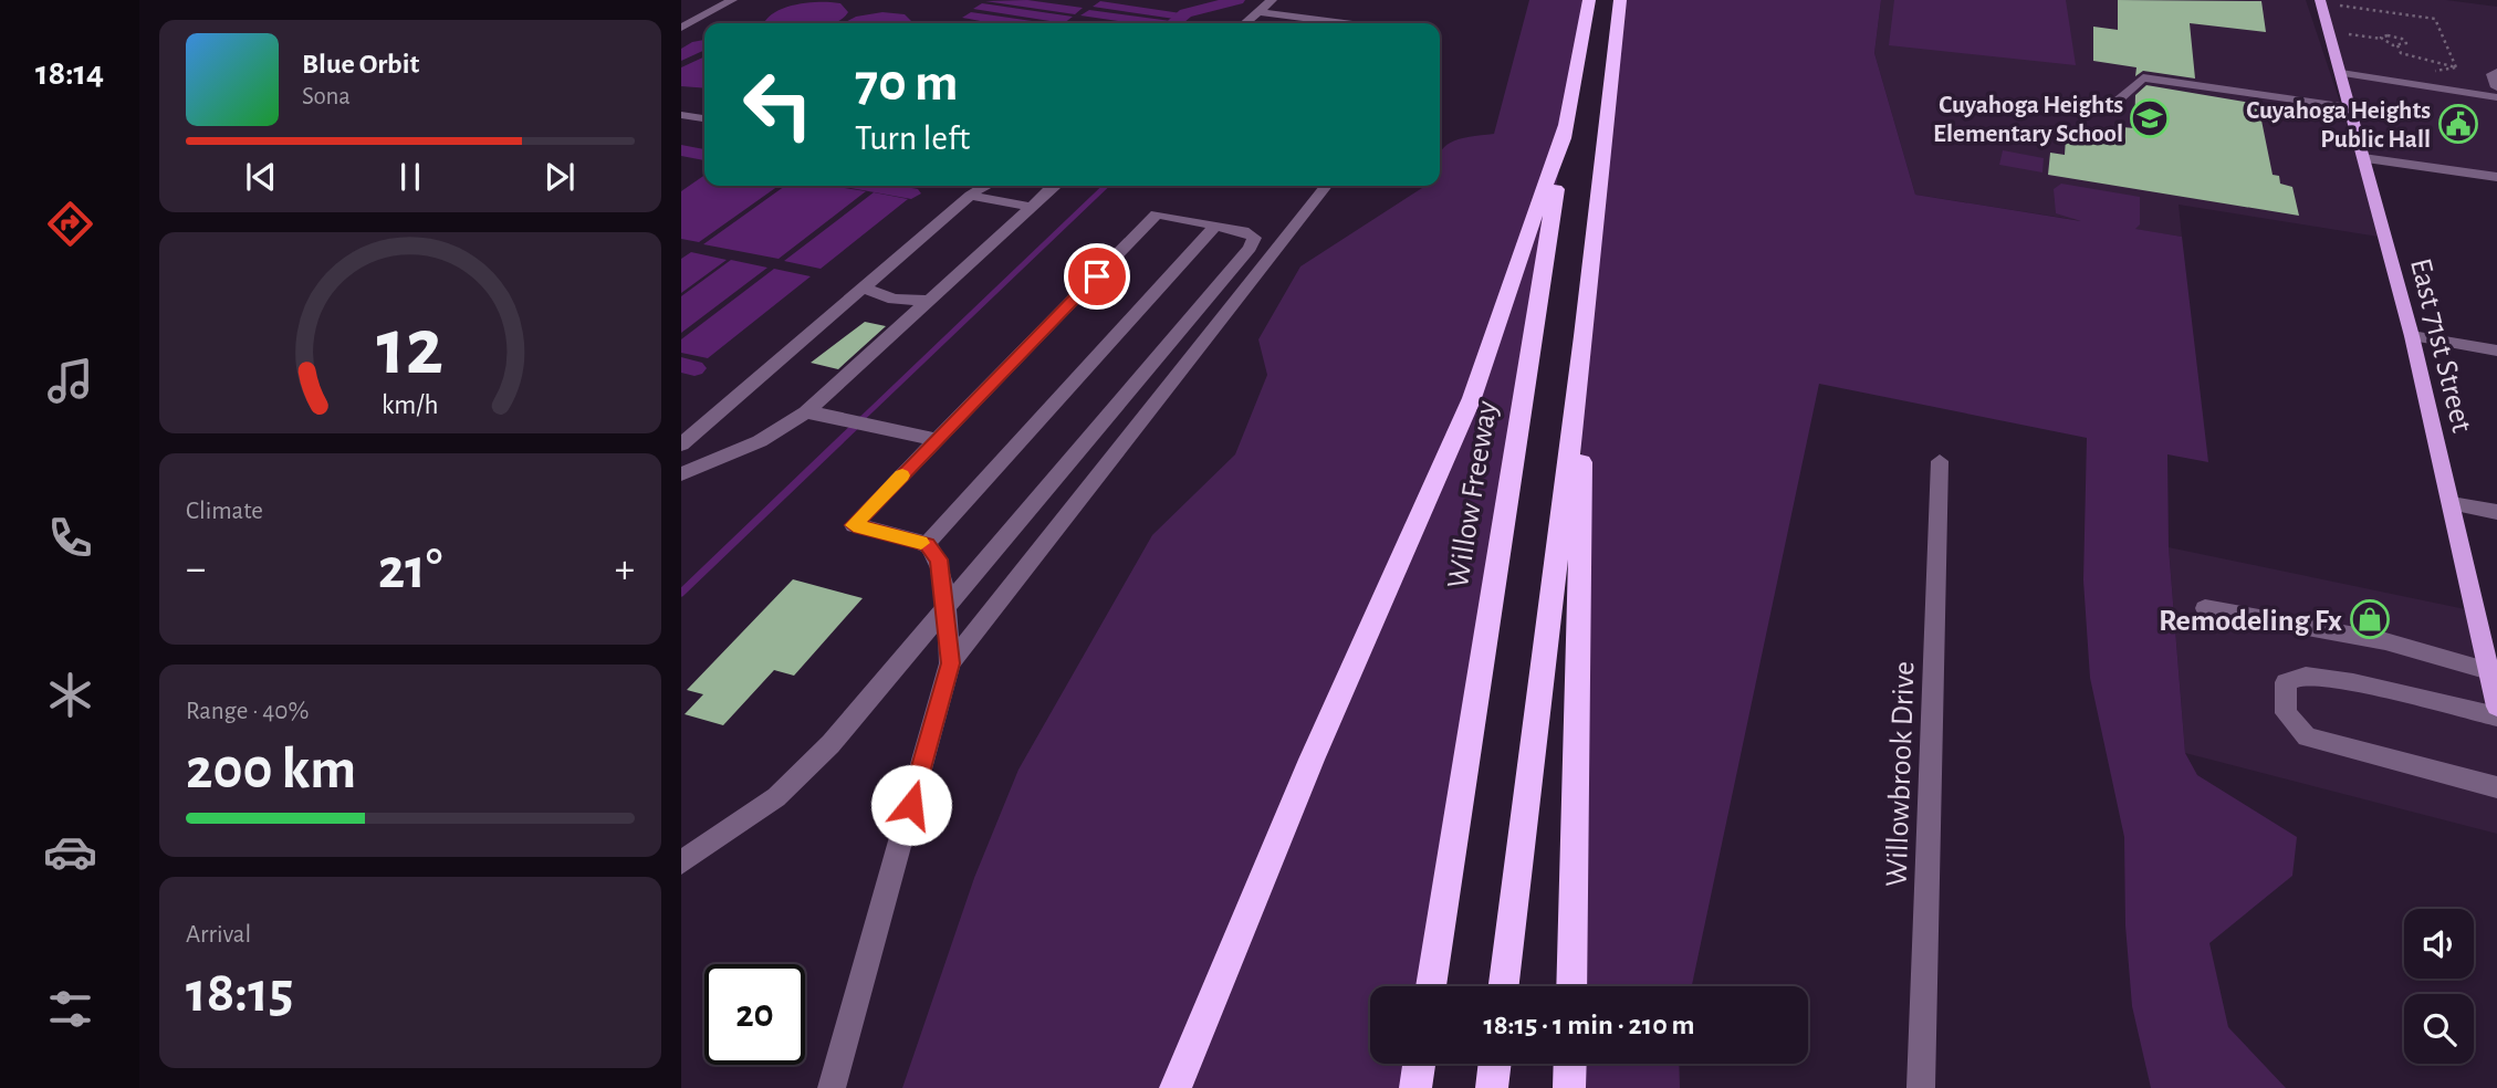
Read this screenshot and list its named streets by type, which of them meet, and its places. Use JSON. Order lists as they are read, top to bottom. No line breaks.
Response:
{"streets":{"highway":["Willow Freeway"],"main road":["East 71st Street"],"street":["Willowbrook Drive"]},"places":{"school or university":["Cuyahoga Heights Elementary School"],"public building":["Cuyahoga Heights Public Hall"],"shop":["Remodeling Fx"]},"page":{"tabs":"18:14","turn":["70 m","Turn left"],"song":["Blue Orbit","Sona"],"tile":["Climate",["Range · 40%","200 km"],["Arrival","18:15"]],"heat":["−","21°","+"],"limit":"20","trip":"18:15 · 1 min · 210 m","gauge":["12","km/h"]}}
